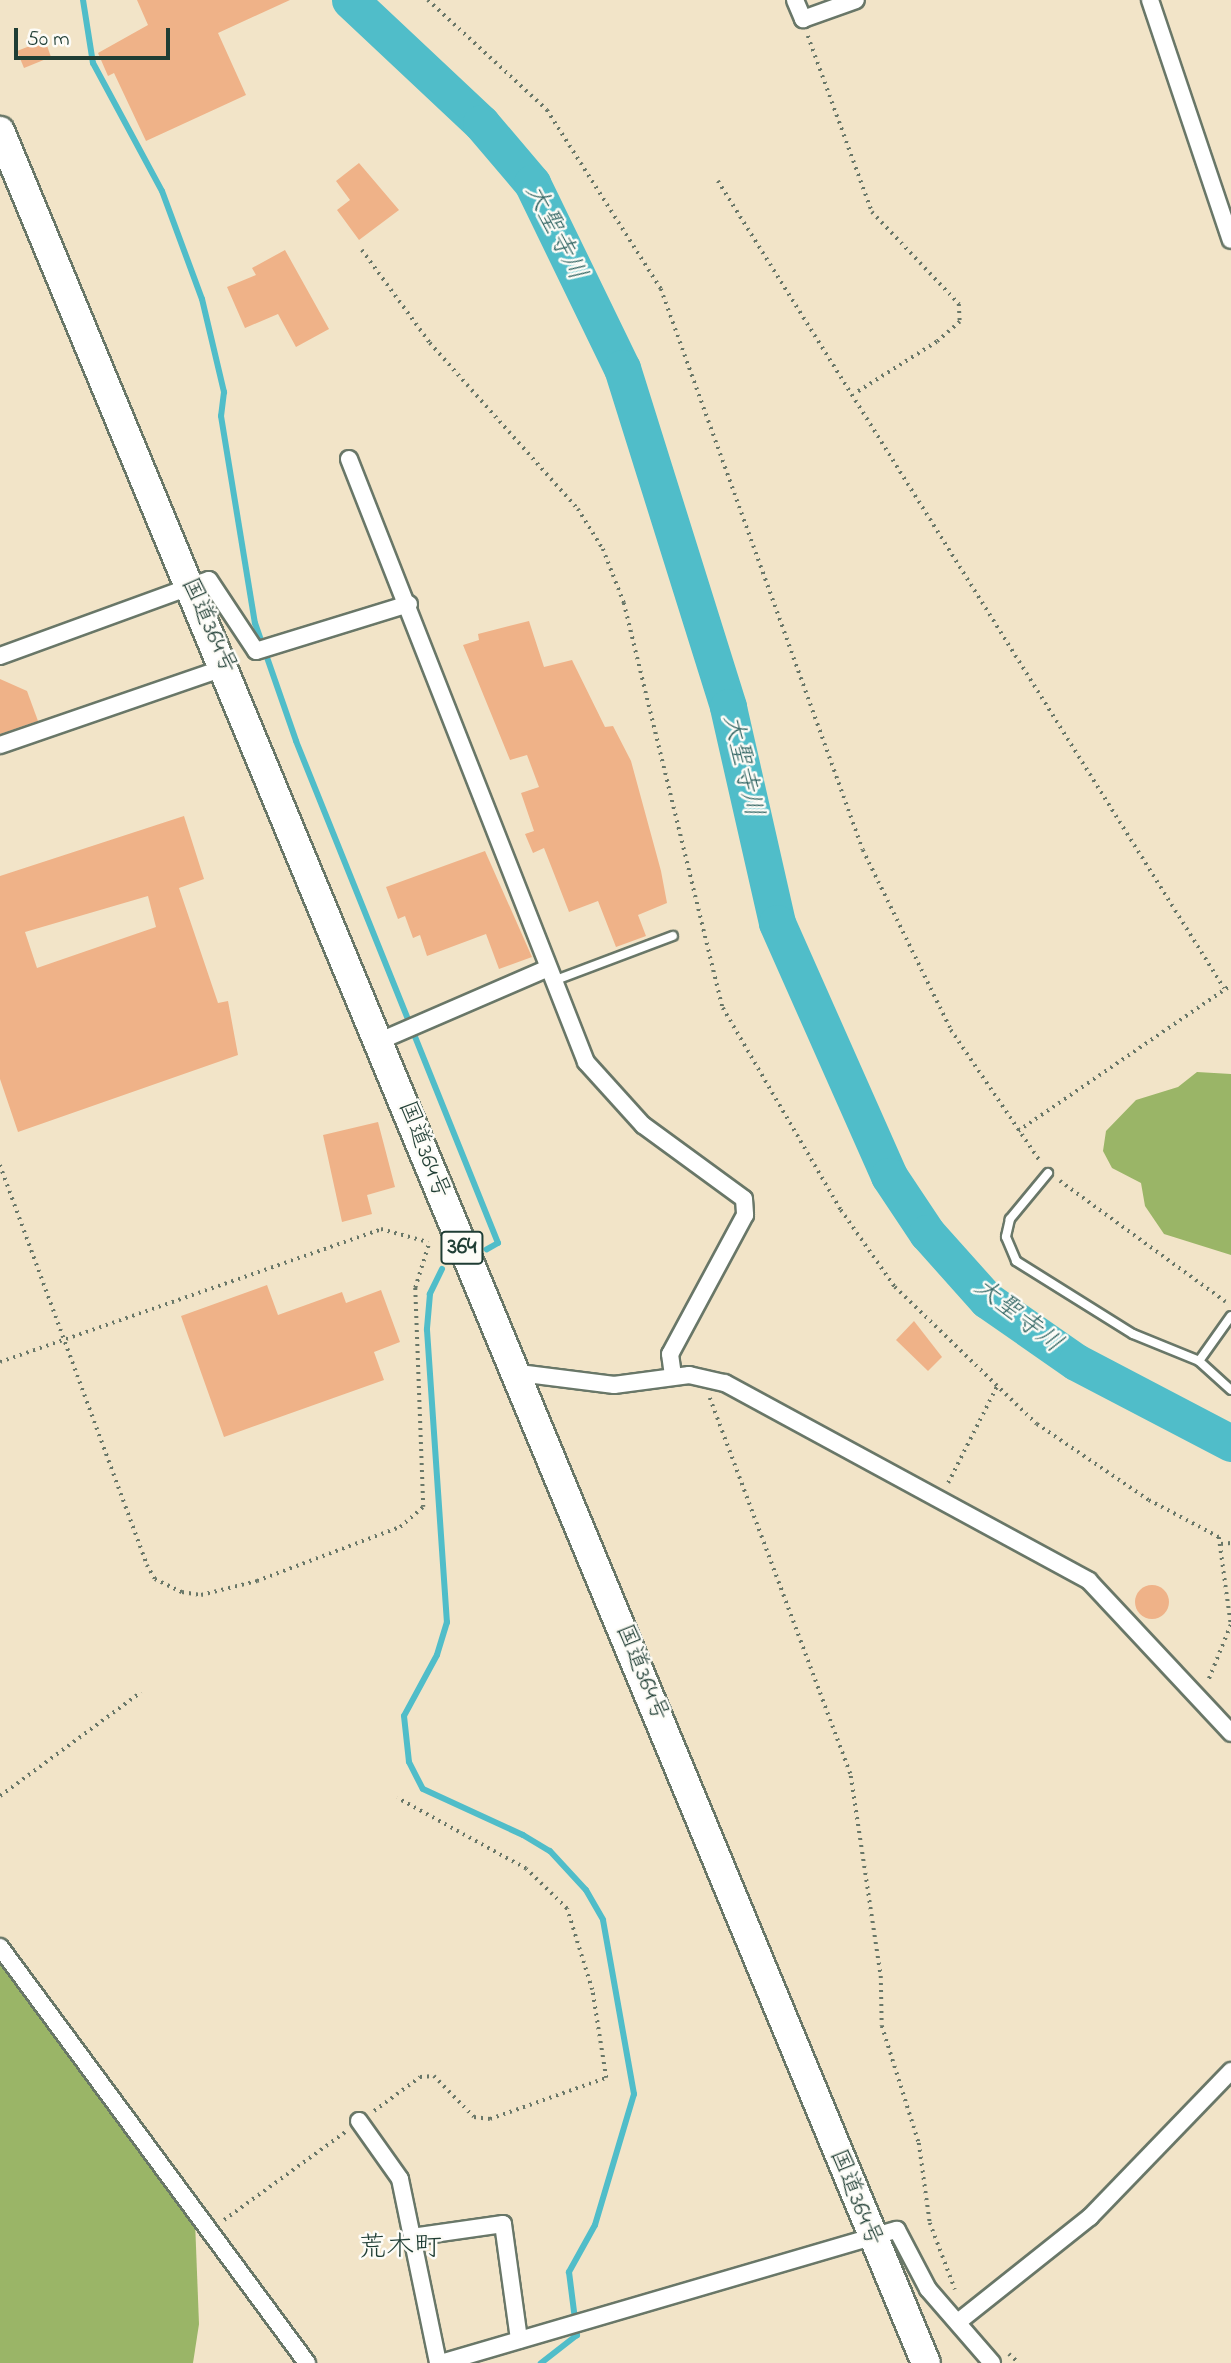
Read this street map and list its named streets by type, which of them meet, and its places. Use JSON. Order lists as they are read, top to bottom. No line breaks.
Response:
{"streets":{"highway":["国道364号","364"]},"districts":["荒木町"],"water":["大聖寺川"],"scale_bar":"50 m"}
